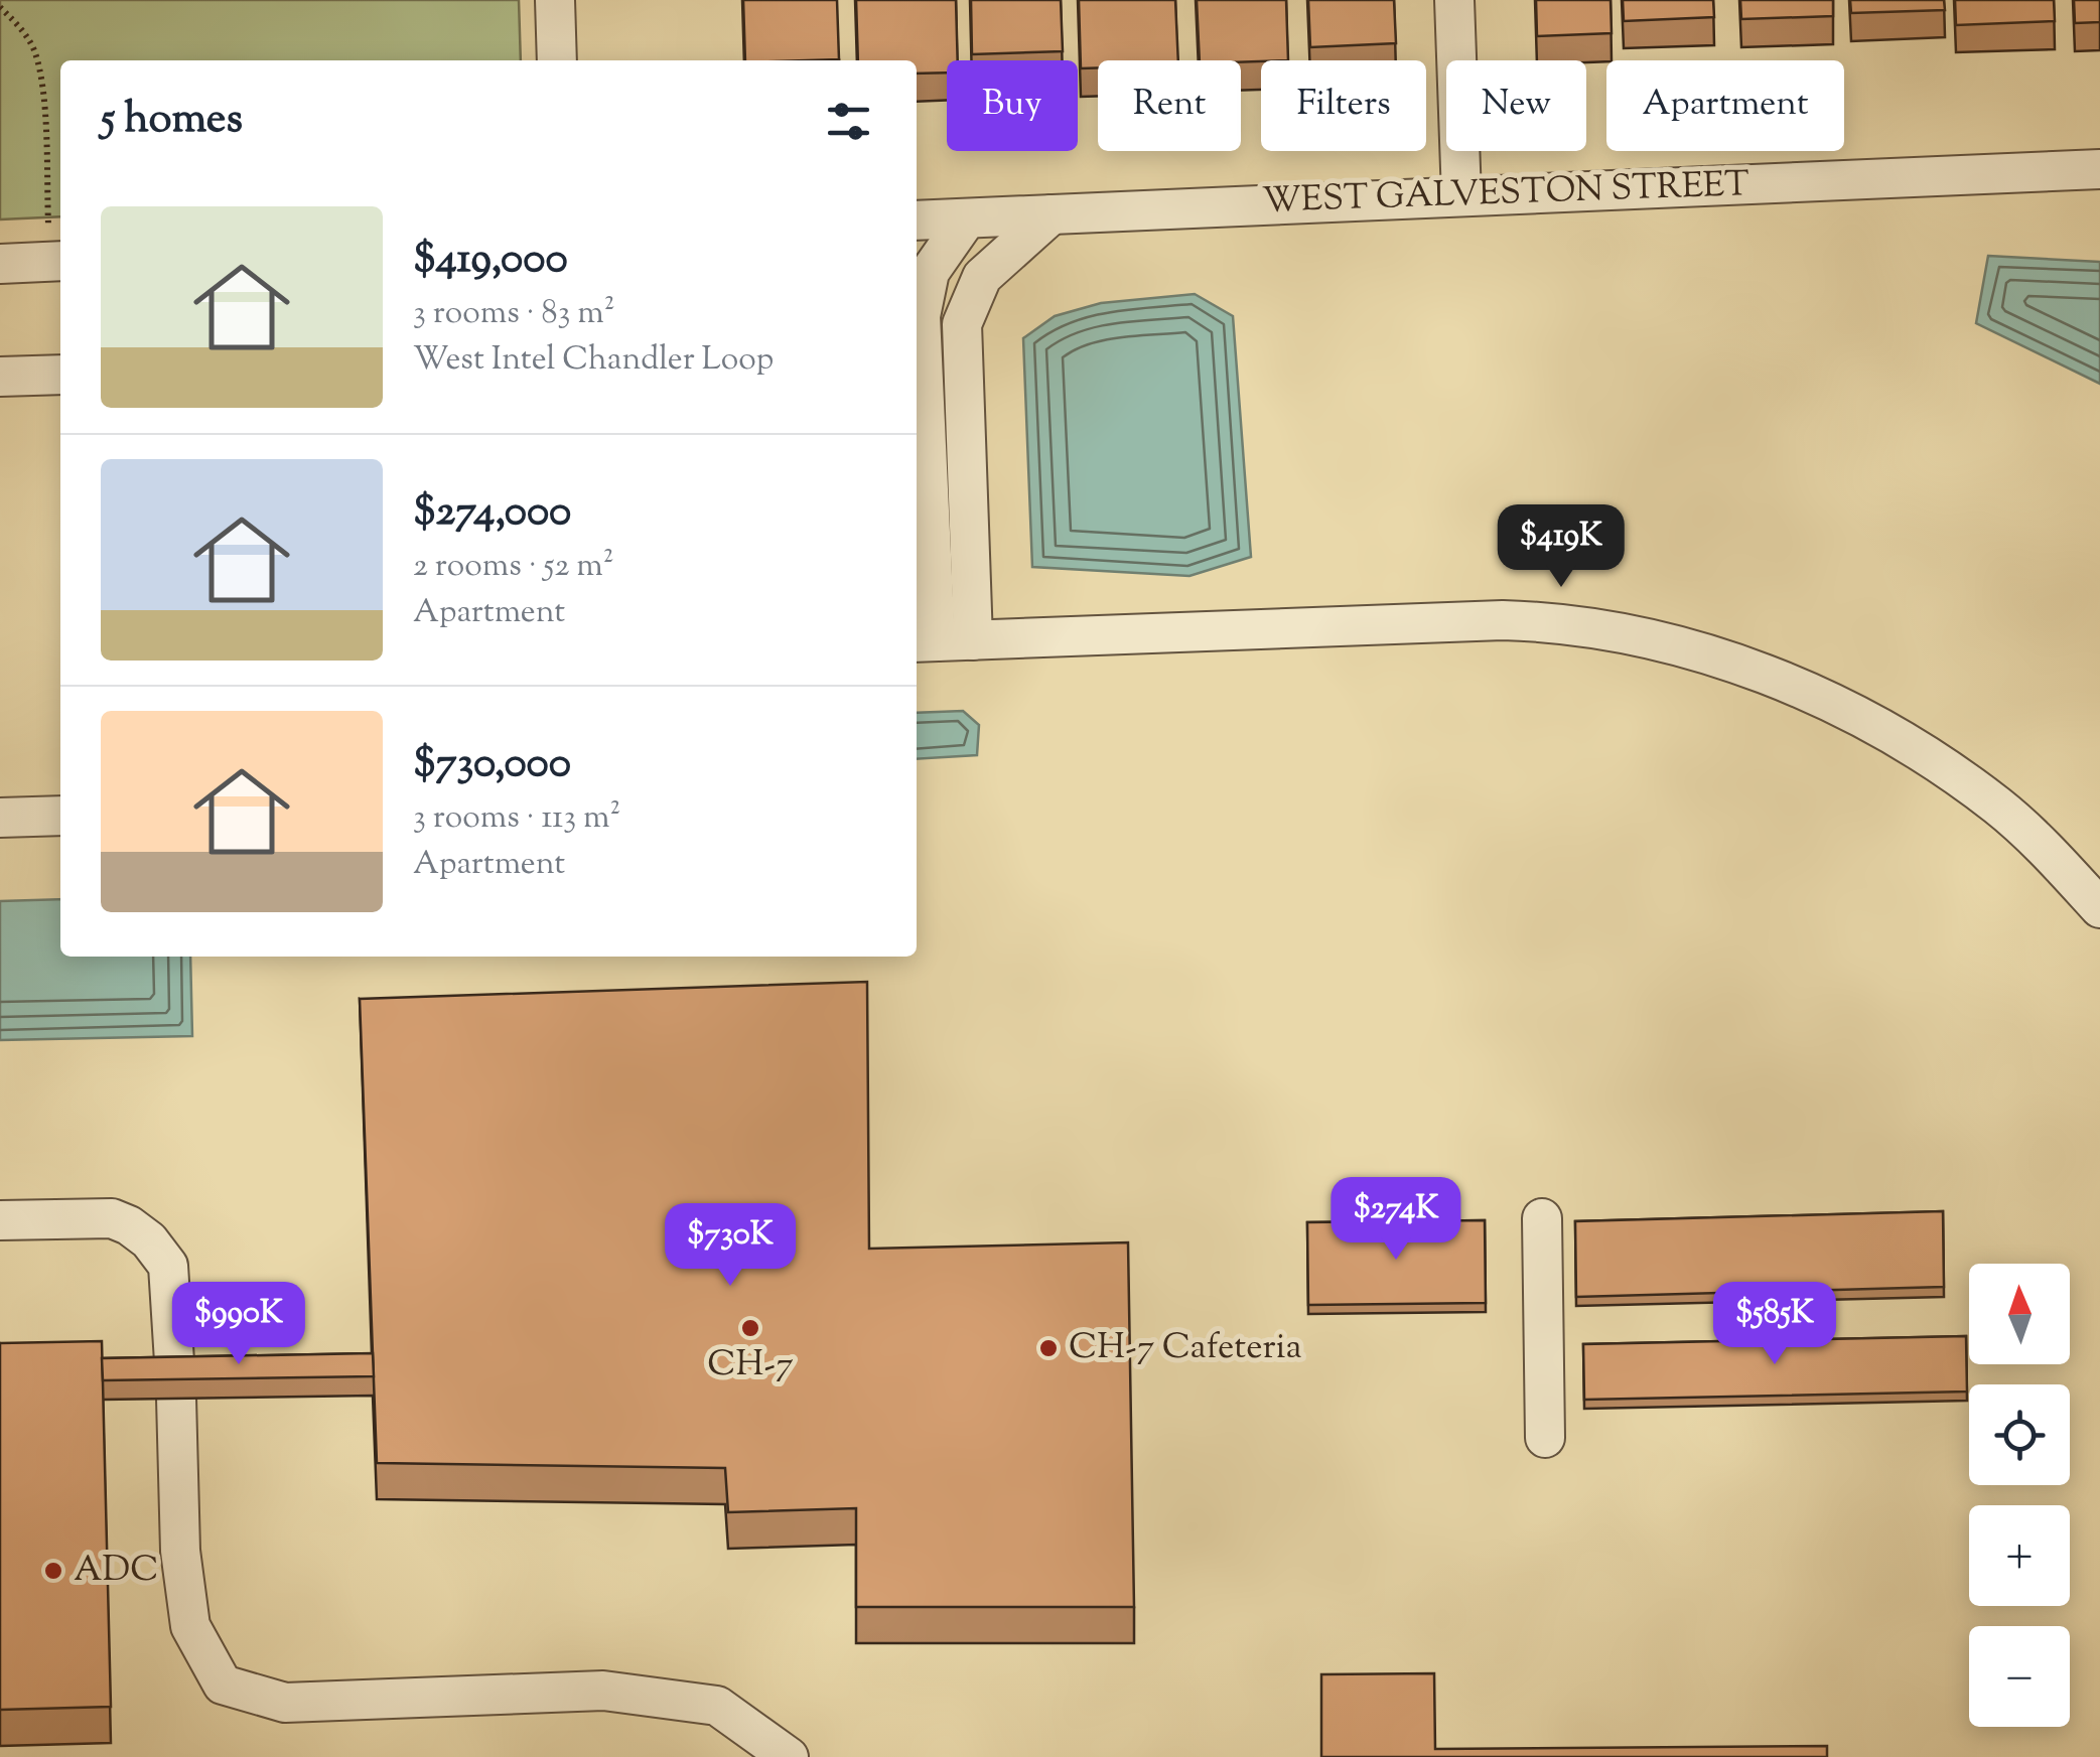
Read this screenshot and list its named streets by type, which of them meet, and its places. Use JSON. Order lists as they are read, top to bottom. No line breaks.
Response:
{"streets":{"street":["WEST GALVESTON STREET"]},"places":["CH-7","CH-7 Cafeteria","ADC"],"north":"top","page":{"chip":["Buy","Rent","Filters","New","Apartment"],"heading":"5 homes","list":[{"name":"$419,000","note":"3 rooms · 83 m² · West Intel Chandler Loop"},{"name":"$274,000","note":"2 rooms · 52 m² · Apartment"},{"name":"$730,000","note":"3 rooms · 113 m² · Apartment"}],"price":["$419K","$274K","$730K","$990K","$585K"],"map_buttons":["+","−"]}}
